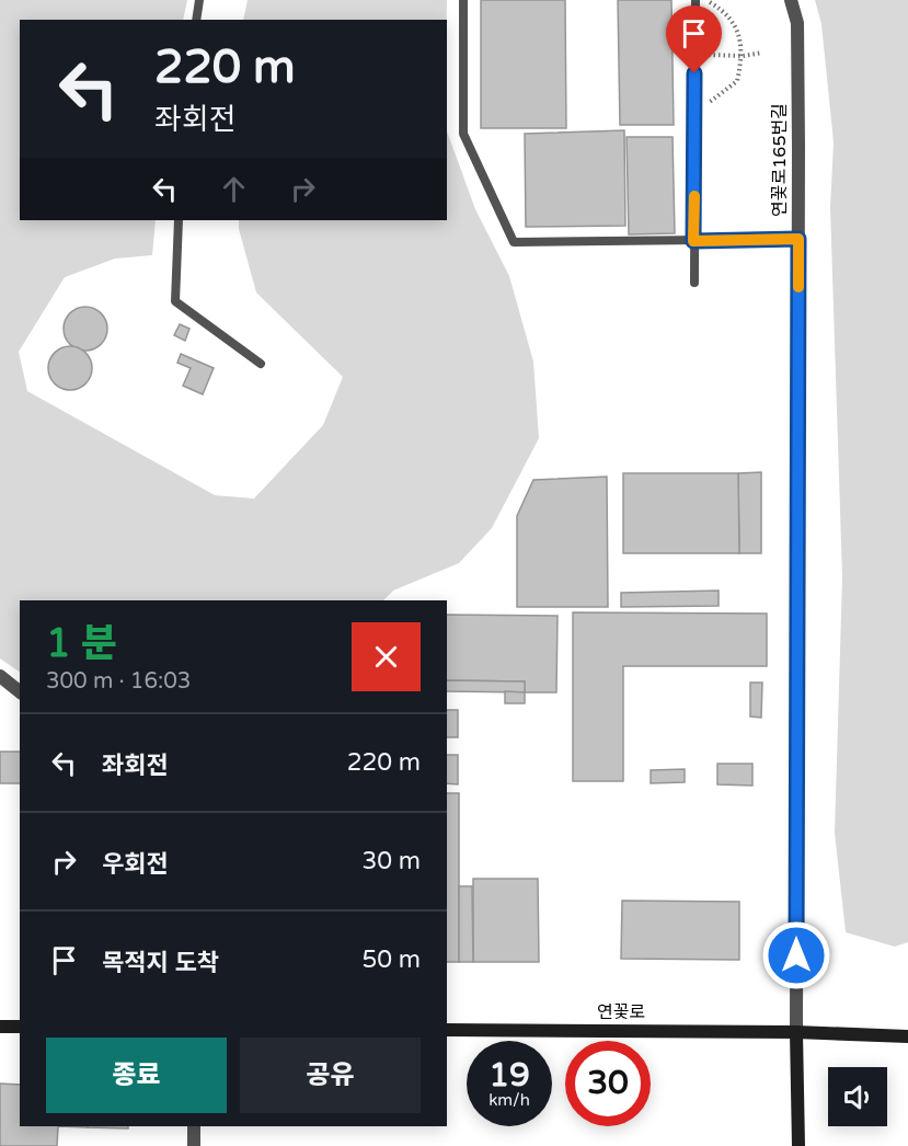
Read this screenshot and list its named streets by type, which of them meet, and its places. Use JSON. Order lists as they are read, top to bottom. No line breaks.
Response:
{"streets":{"street":["연꽃로165번길","연꽃로"]},"crossings":[["연꽃로165번길","연꽃로"]],"page":{"turn":["220 m","좌회전"],"heading":["1 분","300 m · 16:03"],"list":[{"name":"좌회전","value":"220 m"},{"name":"우회전","value":"30 m"},{"name":"목적지 도착","value":"50 m"}],"buttons":["종료","공유"],"speed":"19 km/h","limit":"30"}}
